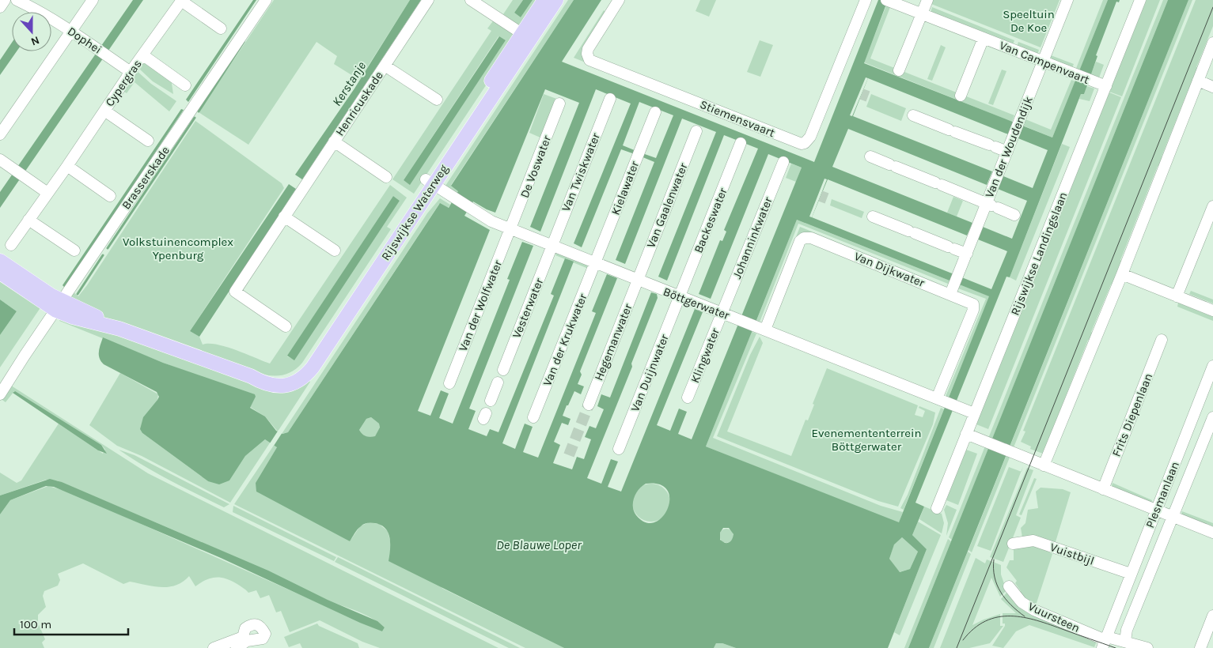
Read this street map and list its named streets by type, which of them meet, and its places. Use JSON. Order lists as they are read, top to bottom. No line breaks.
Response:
{"streets":{"main road":["Rijswijkse Waterweg"],"street":["Dophei","Van Campenvaart","Cypergras","Henricuskade","Stiemensvaart","Van der Woudendijk","De Voswater","Van Twiskwater","Brasserskade","Kielawater","Van Gaalenwater","Backeswater","Johanninkwater","Rijswijkse Landingslaan","Van Dijkwater","Böttgerwater","Van der Wolfwater","Vesterwater","Van der Krukwater","Hegemanwater","Klingwater","Van Duijnwater","Frits Diepenlaan","Plesmanlaan","Vuistbijl","Vuursteen"]},"crossings":[["Dophei","Cypergras"],["Van Campenvaart","Van der Woudendijk"],["Van Campenvaart","Rijswijkse Landingslaan"],["Van der Woudendijk","Van Dijkwater"],["De Voswater","Böttgerwater"],["De Voswater","Van der Wolfwater"],["Van Twiskwater","Böttgerwater"],["Van Twiskwater","Vesterwater"],["Brasserskade","Rijswijkse Waterweg"],["Kielawater","Böttgerwater"],["Kielawater","Van der Krukwater"],["Van Gaalenwater","Böttgerwater"],["Van Gaalenwater","Hegemanwater"],["Rijswijkse Waterweg","Böttgerwater"],["Backeswater","Böttgerwater"],["Backeswater","Van Duijnwater"],["Johanninkwater","Böttgerwater"],["Johanninkwater","Klingwater"],["Rijswijkse Landingslaan","Böttgerwater"],["Van Dijkwater","Böttgerwater"],["Böttgerwater","Van der Wolfwater"],["Böttgerwater","Vesterwater"],["Böttgerwater","Van der Krukwater"],["Böttgerwater","Hegemanwater"],["Böttgerwater","Klingwater"],["Böttgerwater","Van Duijnwater"],["Plesmanlaan","Vuistbijl"],["Plesmanlaan","Vuursteen"]],"water":["Kerstanje","De Blauwe Loper"],"parks":["Speeltuin De Koe","Volkstuinencomplex Ypenburg","Evenemententerrein Böttgerwater"],"scale_bar":"100 m","north":"bottom"}
